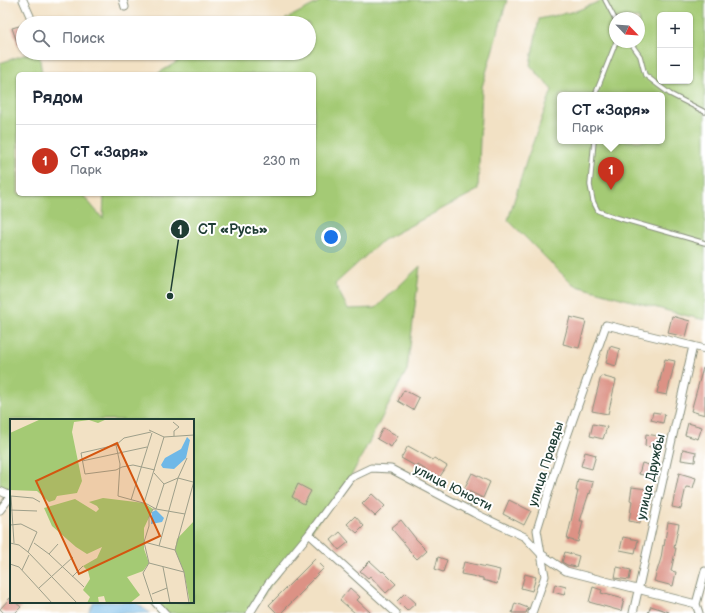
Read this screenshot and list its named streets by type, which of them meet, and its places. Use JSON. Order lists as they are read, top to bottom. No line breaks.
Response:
{"streets":{"street":["улица Правды","улица Дружбы","улица Юности"]},"crossings":[["улица Правды","улица Дружбы"],["улица Правды","улица Юности"],["улица Дружбы","улица Юности"]],"places":["СТ «Русь»"],"north":"bottom right","page":{"map_buttons":["+","−"],"search":"Поиск","heading":"Рядом","popup":["СТ «Заря»","Парк"],"list":[{"mark":"1","name":"СТ «Заря»","note":"Парк","value":"230 m"}],"pins":"1"}}
